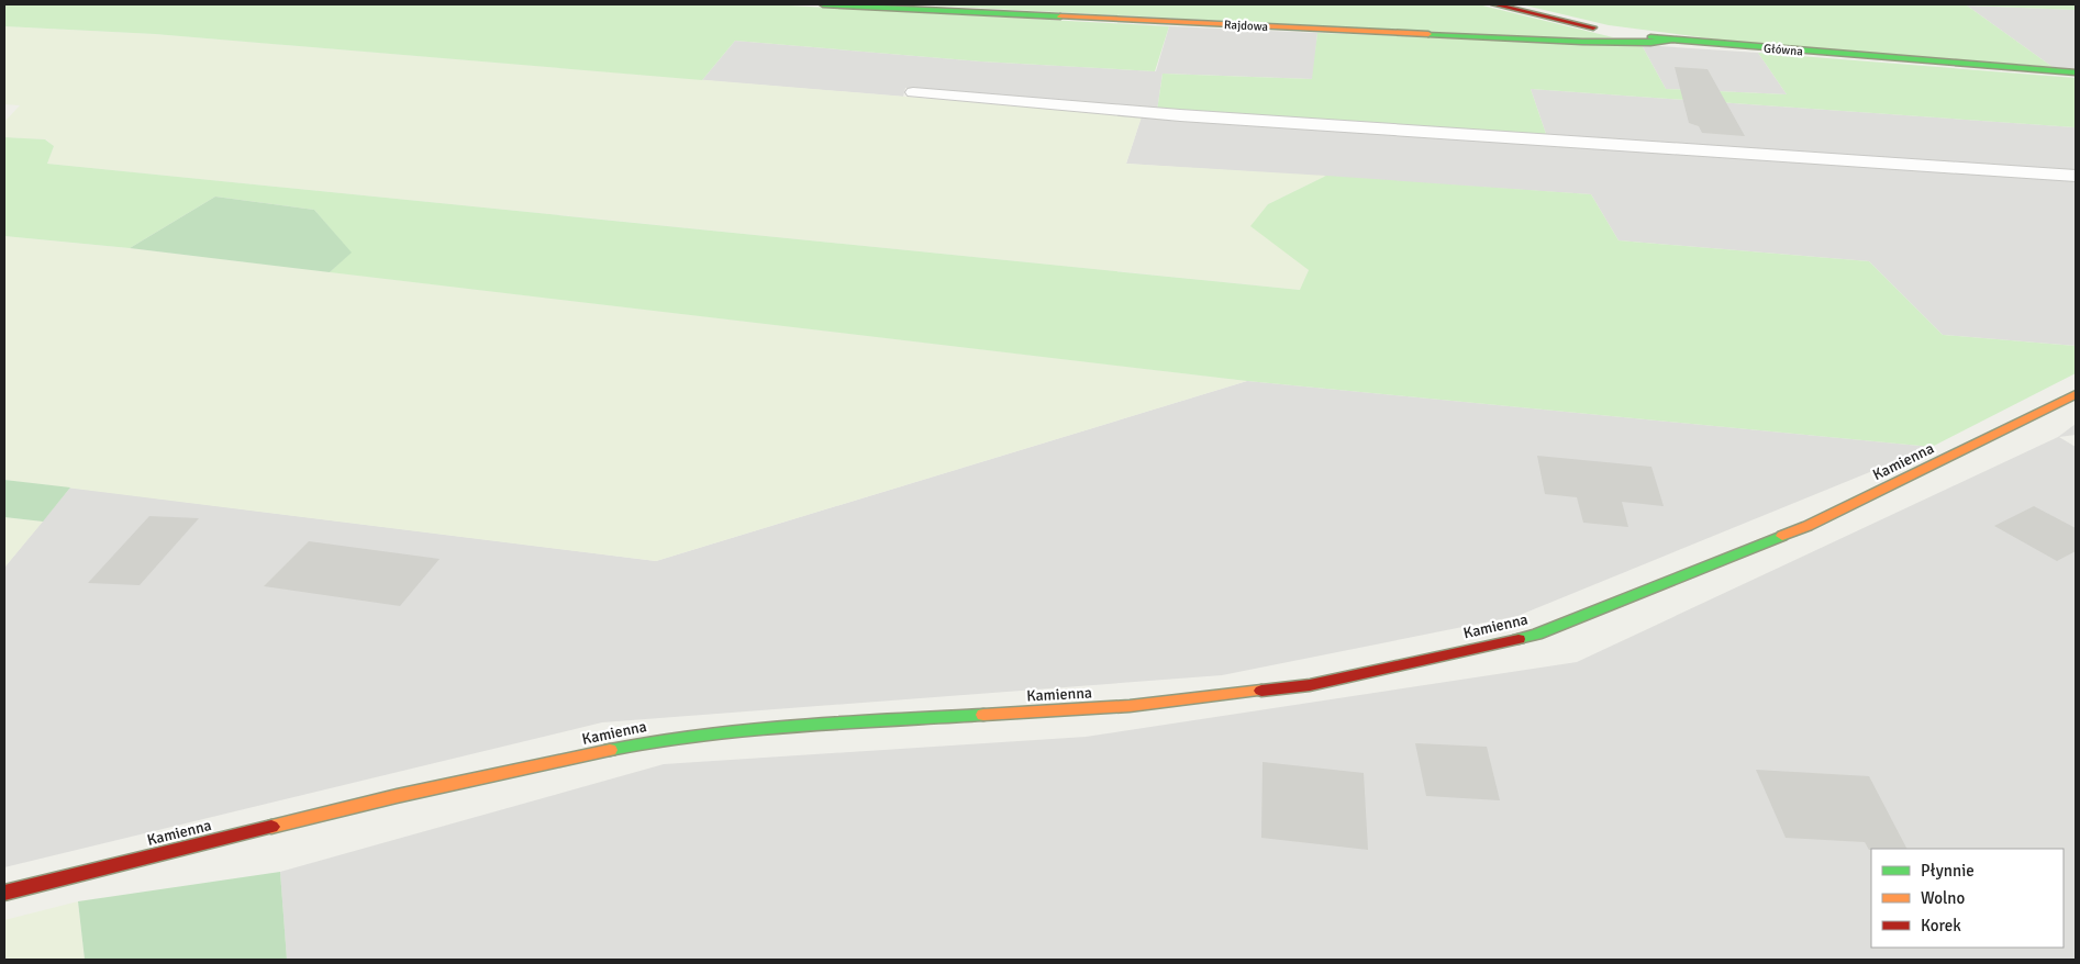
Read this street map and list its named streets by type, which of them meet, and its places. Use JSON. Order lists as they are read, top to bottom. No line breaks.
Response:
{"streets":{"street":["Rajdowa","Główna","Kamienna"]},"crossings":[["Rajdowa","Główna"]],"legend":["Płynnie","Wolno","Korek"]}
